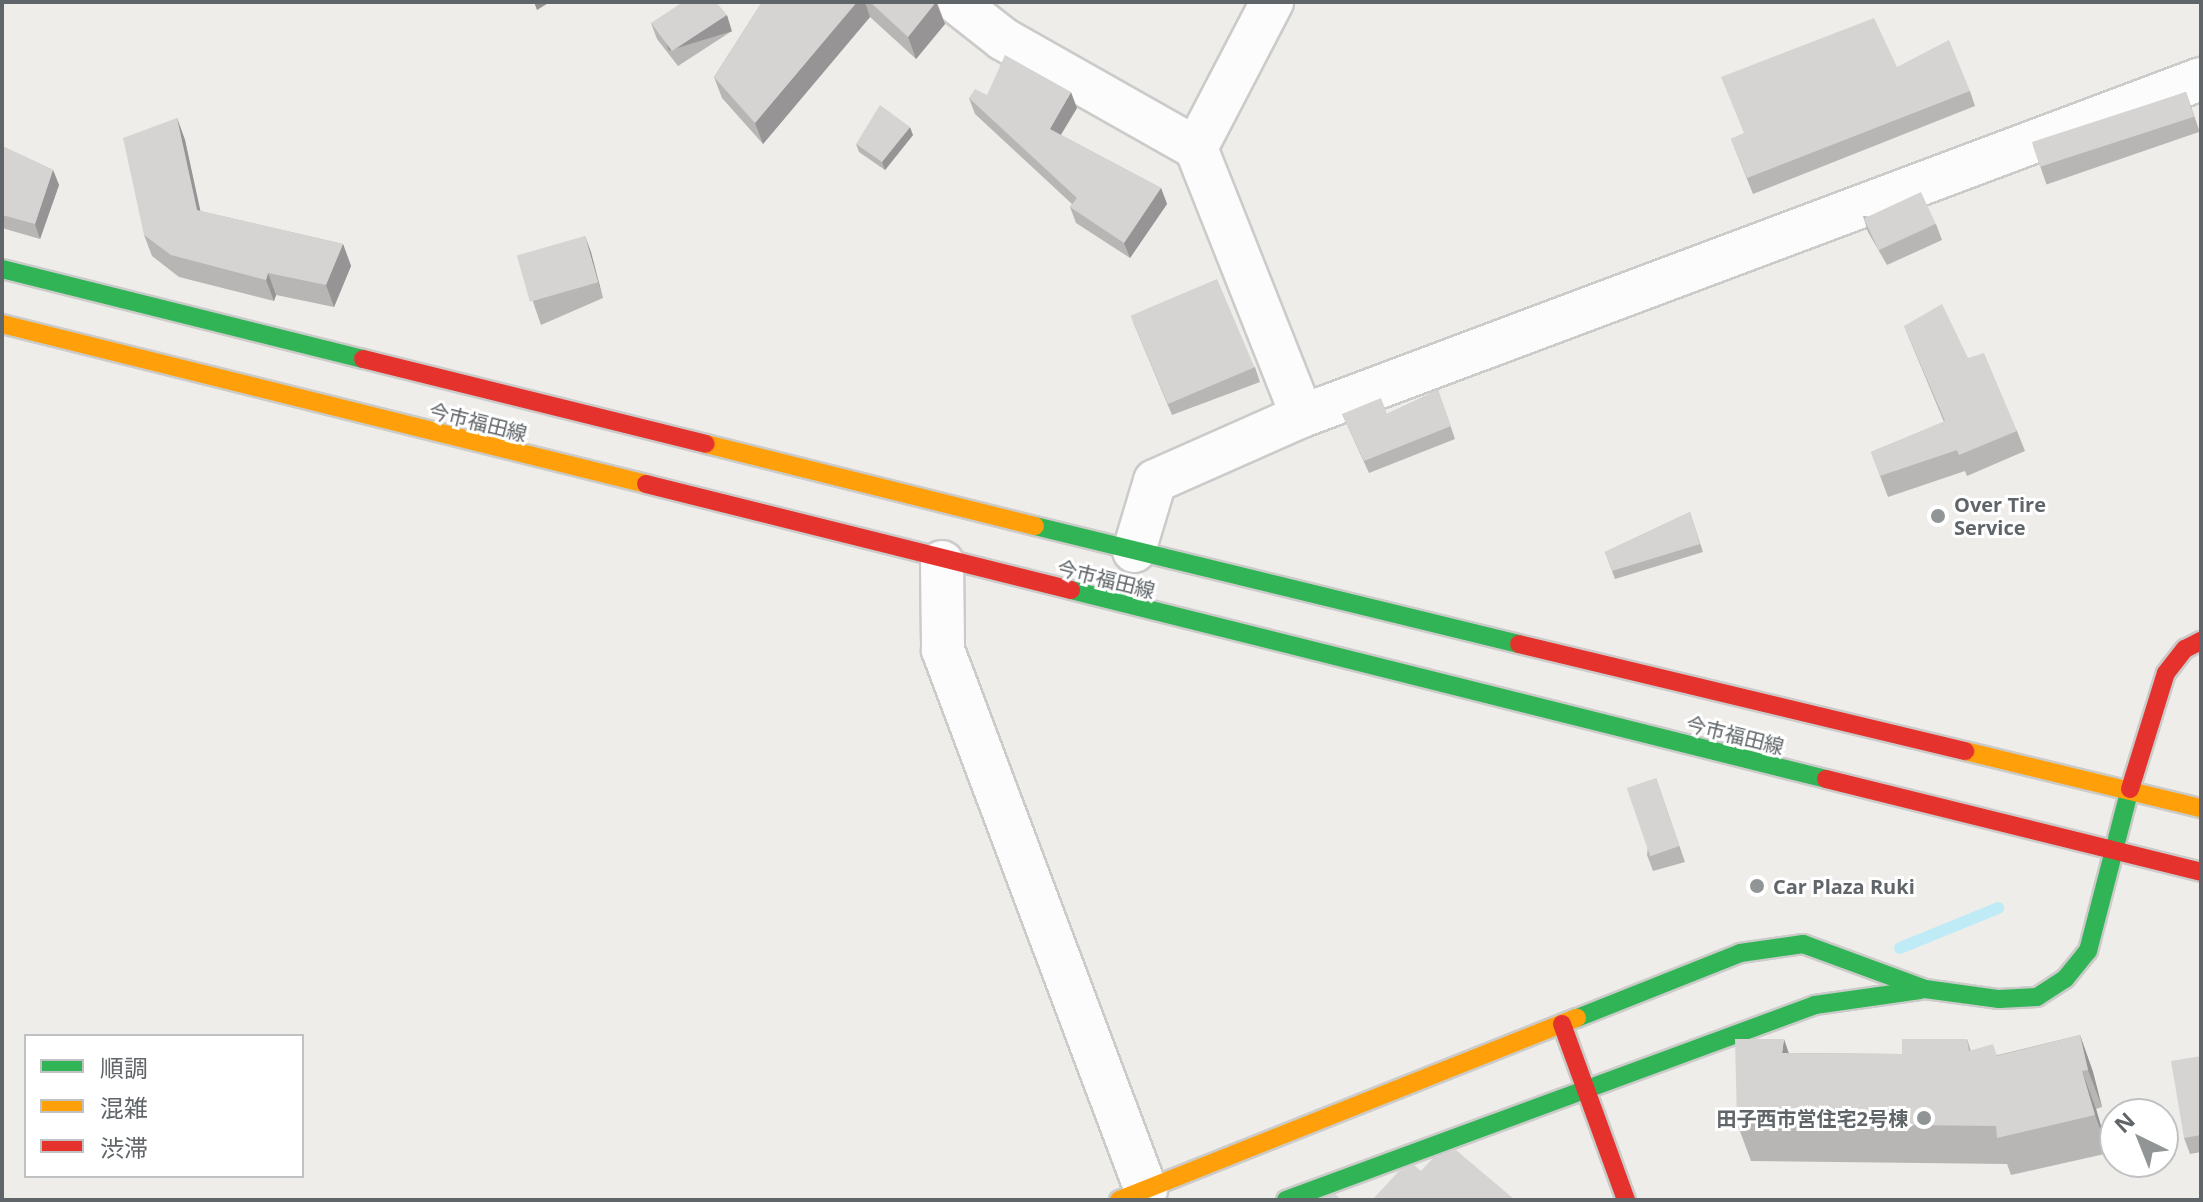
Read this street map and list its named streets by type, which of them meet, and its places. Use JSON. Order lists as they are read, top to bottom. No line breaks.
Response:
{"streets":{"main road":["今市福田線"]},"places":["Over Tire Service","Car Plaza Ruki","田子西市営住宅2号棟"],"legend":["順調","混雑","渋滞"],"north":"top left"}
